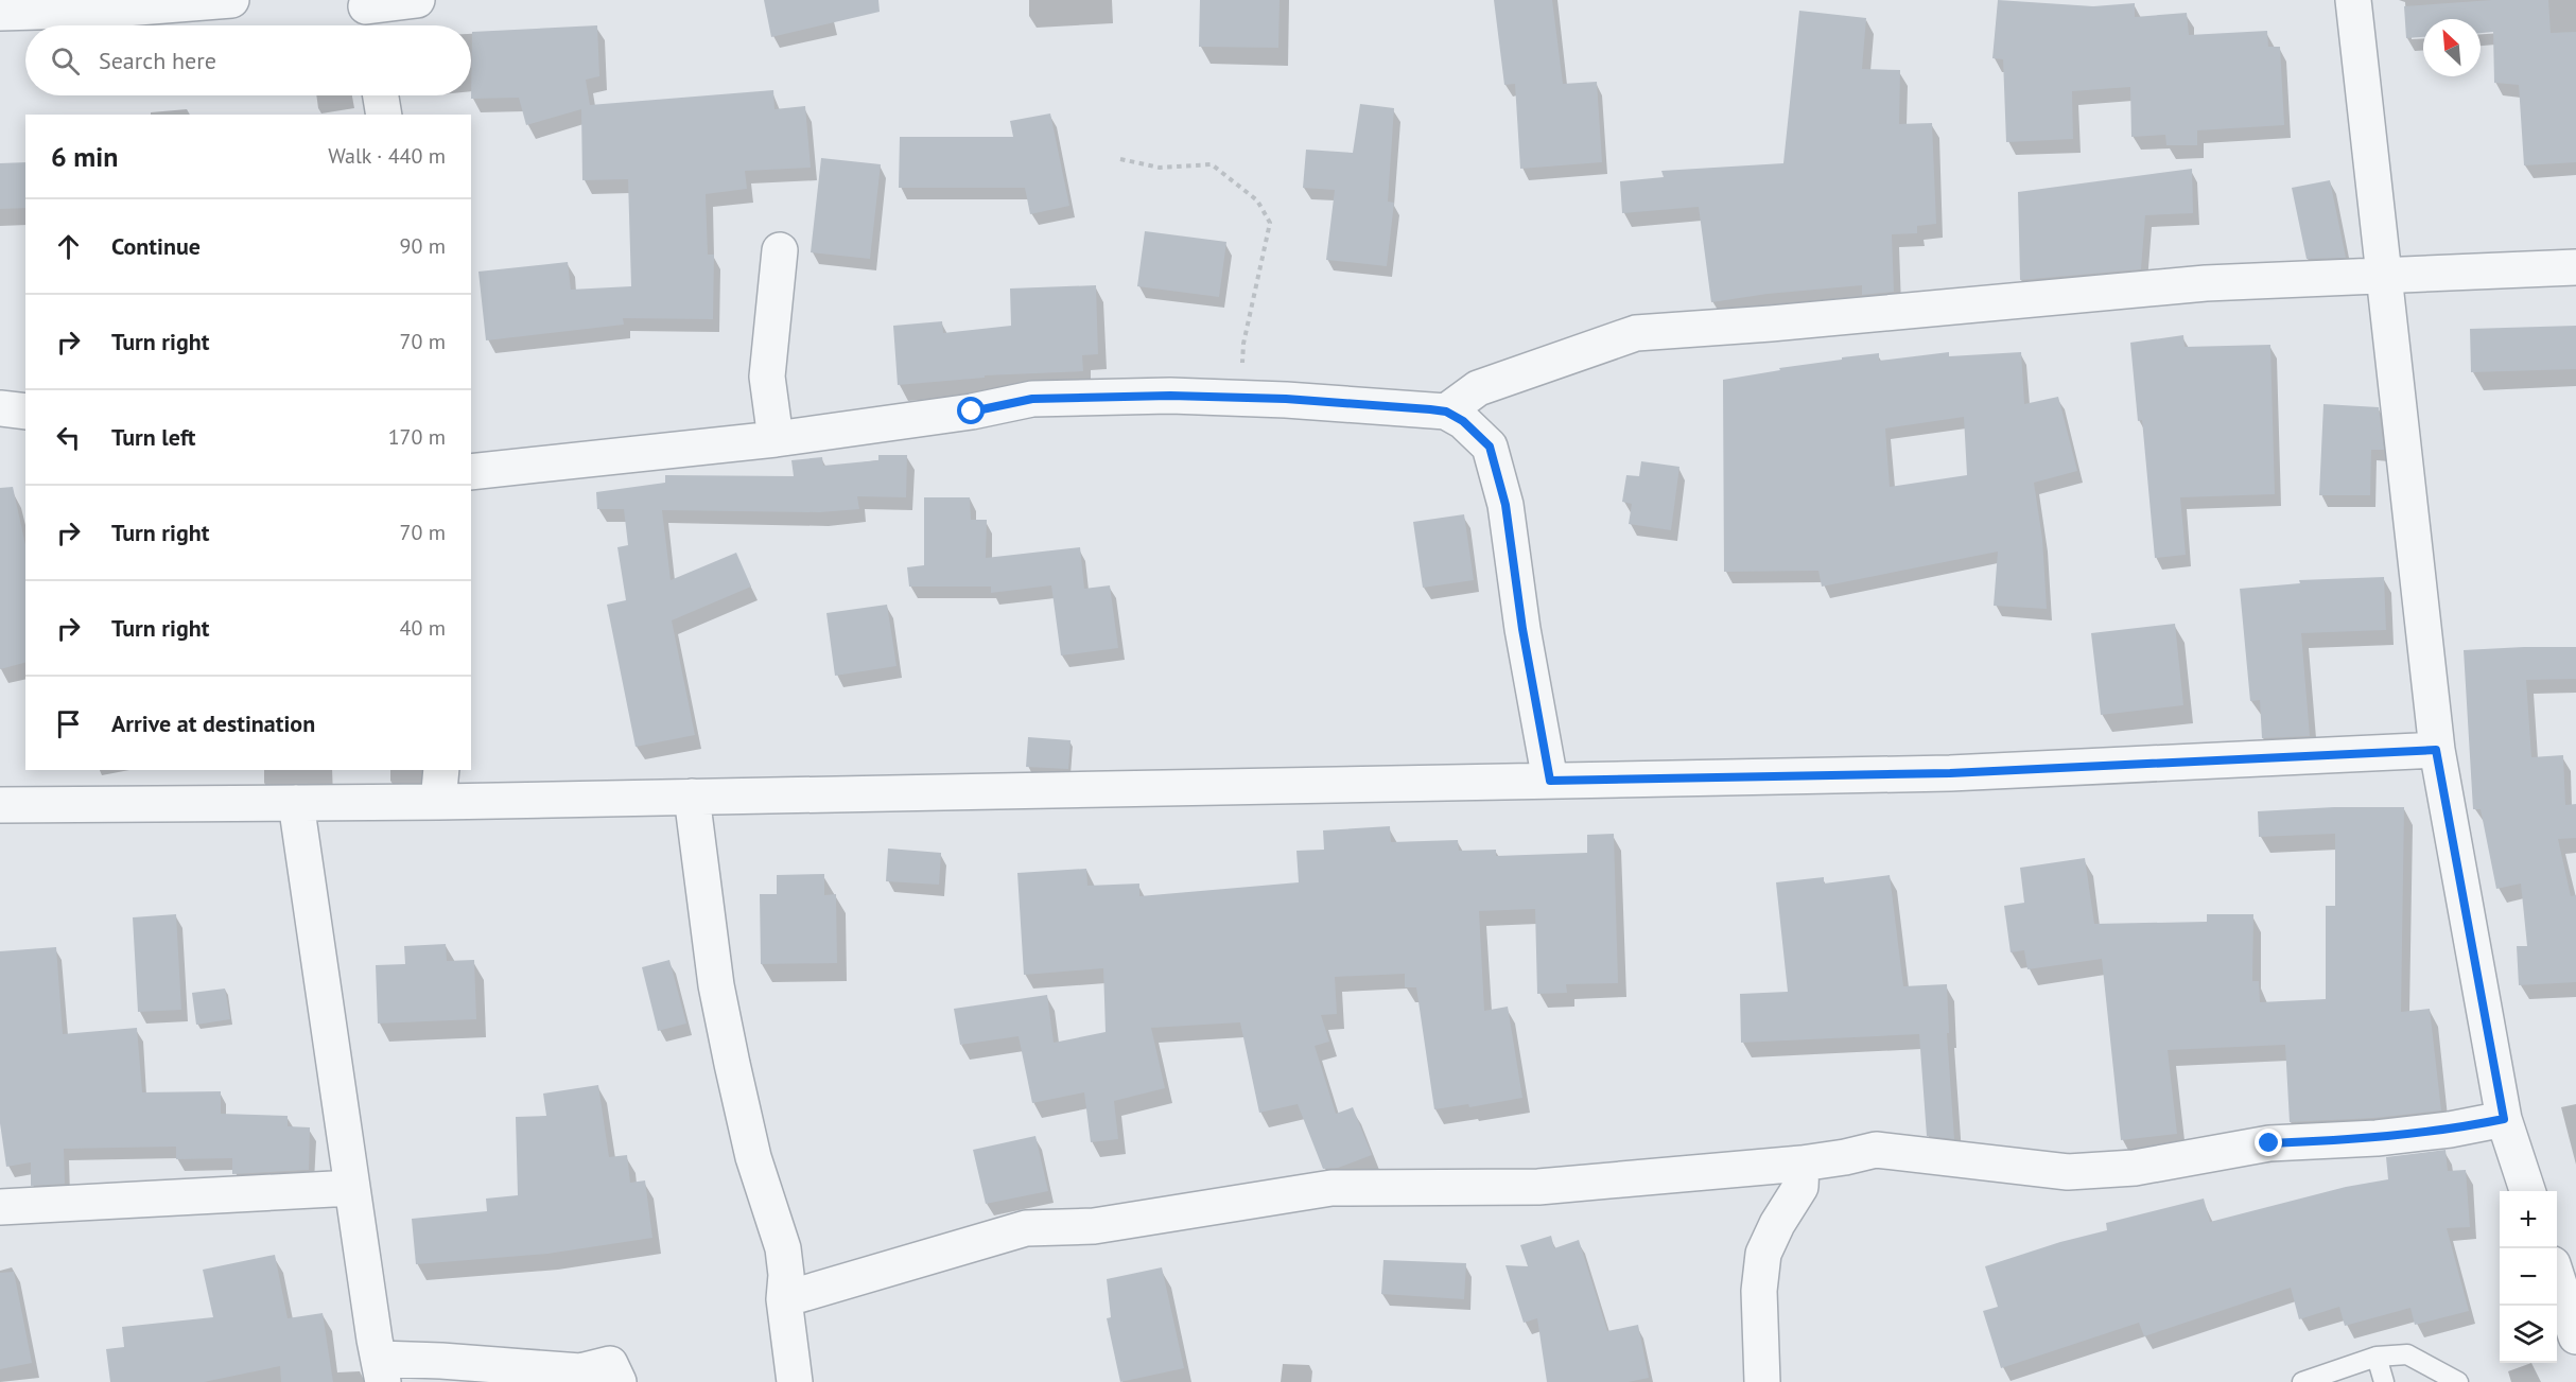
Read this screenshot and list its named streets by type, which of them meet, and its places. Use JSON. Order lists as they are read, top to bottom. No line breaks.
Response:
{"north":"top left","page":{"search":"Search here","heading":["6 min","Walk · 440 m"],"list":[["Continue","90 m"],["Turn right","70 m"],["Turn left","170 m"],["Turn right","70 m"],["Turn right","40 m"],"Arrive at destination"],"map_buttons":["+","−"]}}
